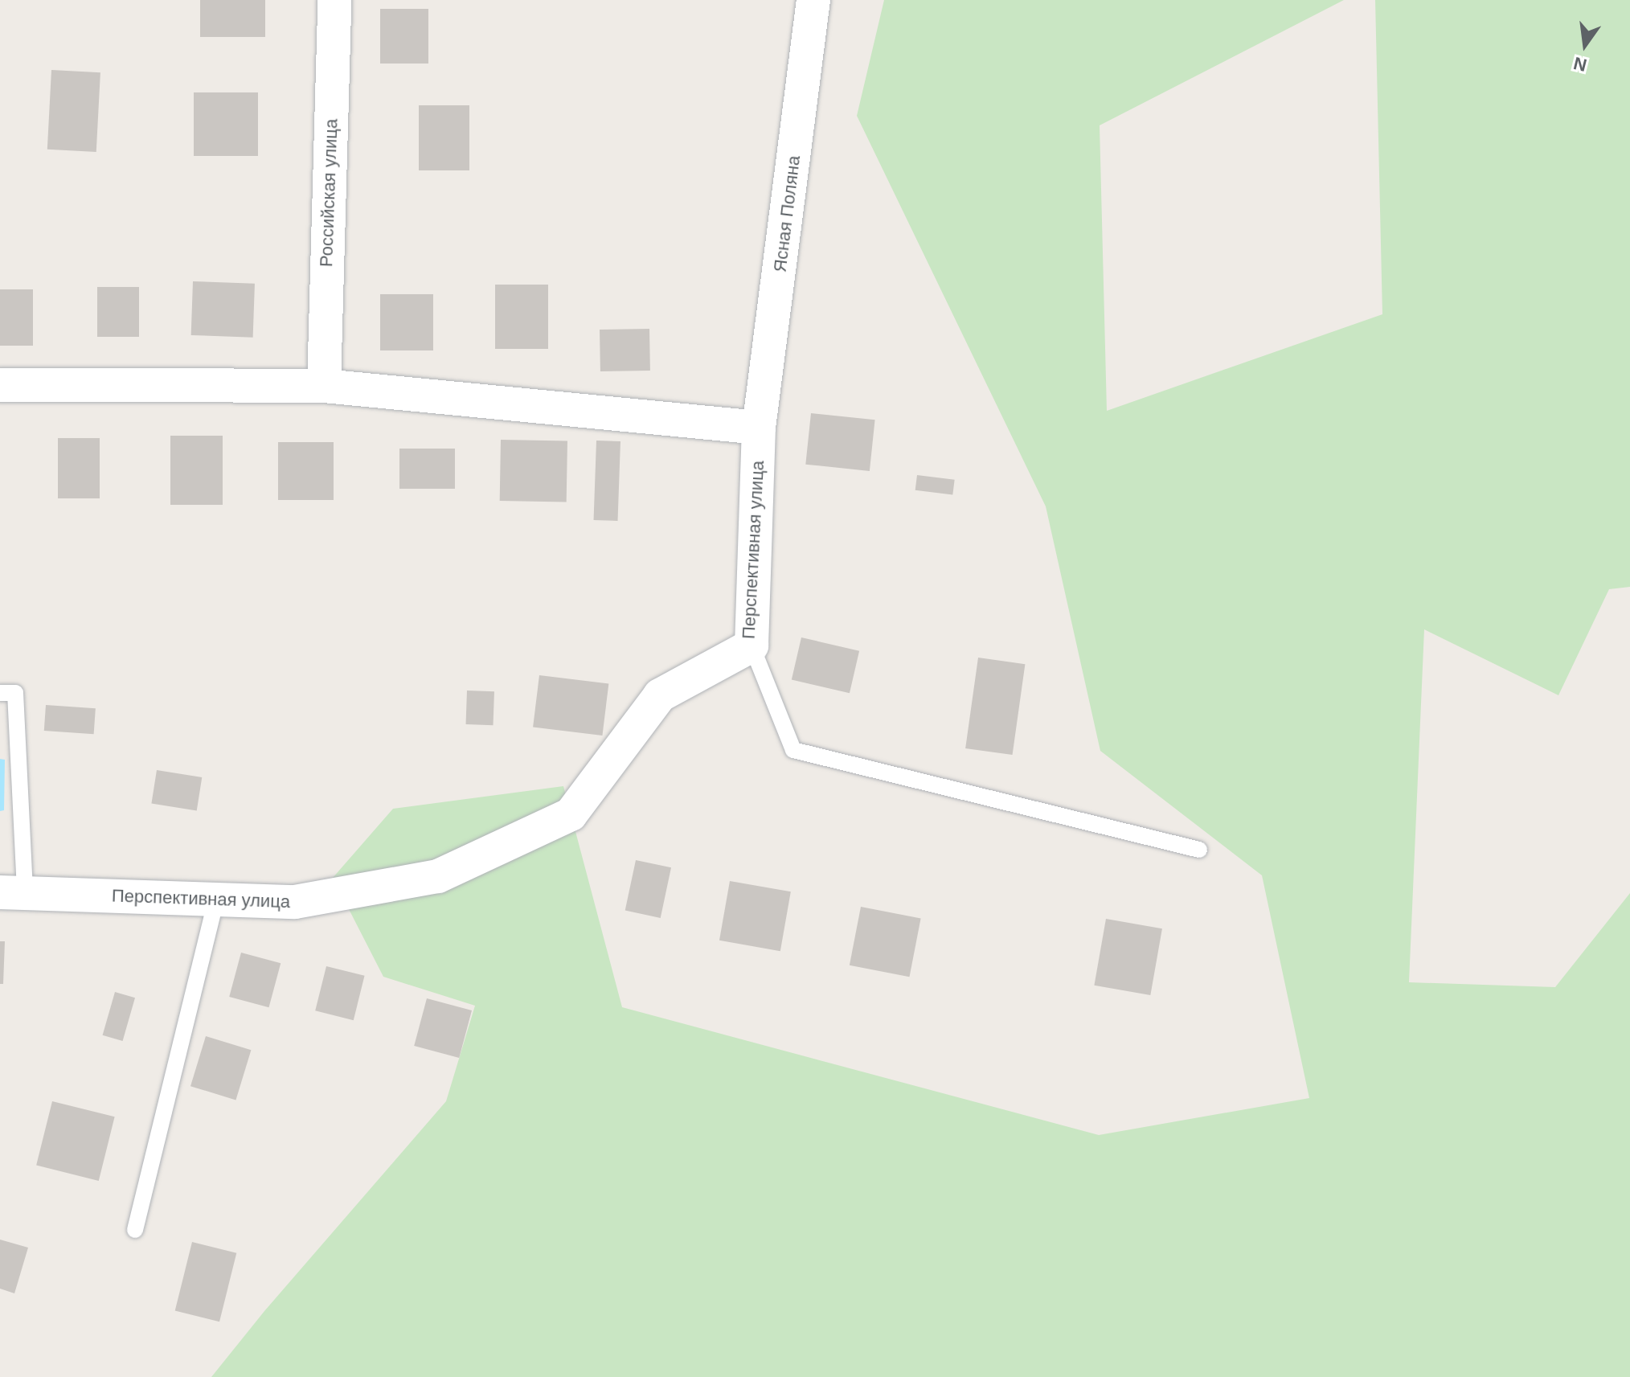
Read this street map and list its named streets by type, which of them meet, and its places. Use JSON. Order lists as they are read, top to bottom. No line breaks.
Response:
{"streets":{"street":["Российская улица","Ясная Поляна","Перспективная улица"]},"crossings":[["Ясная Поляна","Перспективная улица"]],"north":"bottom"}
